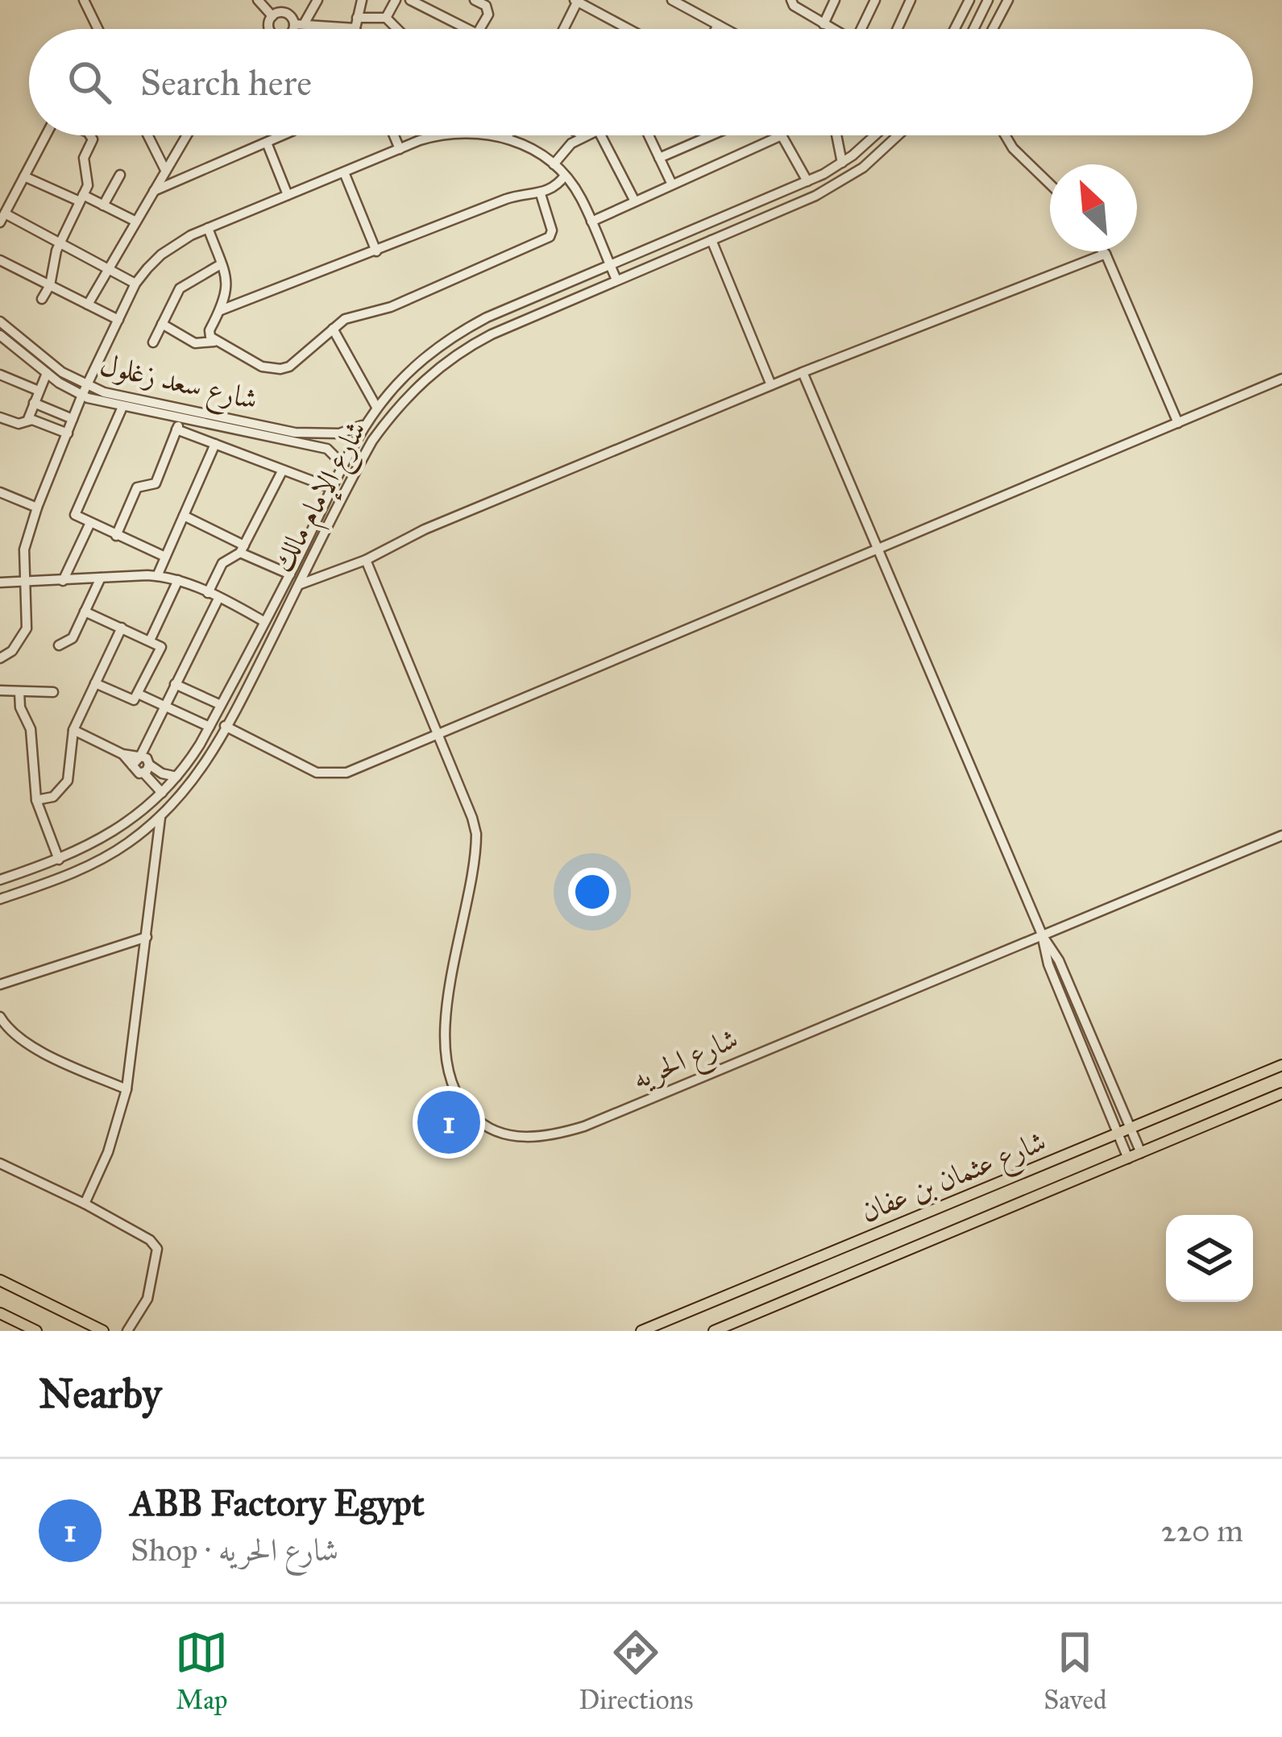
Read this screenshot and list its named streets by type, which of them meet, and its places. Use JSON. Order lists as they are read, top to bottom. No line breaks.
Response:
{"streets":{"main road":["شارع عثمان بن عفان"],"street":["شارع سعد زغلول","شارع الإمام مالك","شارع الحريه"]},"crossings":[["شارع سعد زغلول","شارع الإمام مالك"]],"north":"top left","page":{"search":"Search here","pins":"1","heading":"Nearby","list":[{"mark":"1","name":"ABB Factory Egypt","note":"Shop · شارع الحريه","value":"220 m"}],"nav":["Map","Directions","Saved"]}}
